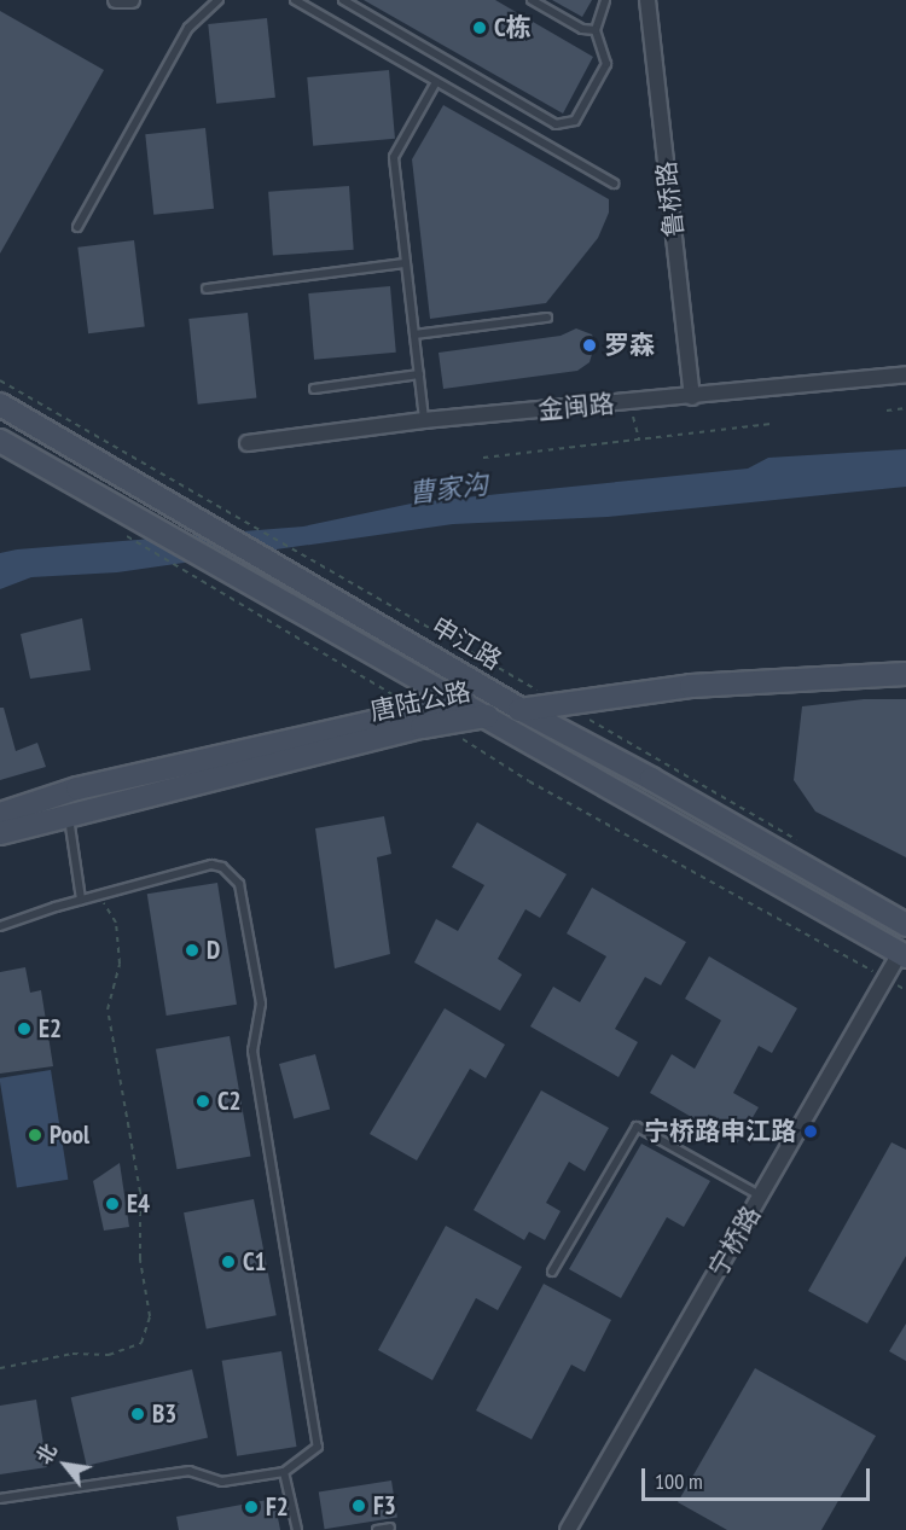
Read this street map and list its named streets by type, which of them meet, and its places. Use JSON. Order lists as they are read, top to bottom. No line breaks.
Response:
{"streets":{"main road":["申江路","唐陆公路"],"street":["鲁桥路","金闽路","宁桥路"]},"crossings":[["鲁桥路","金闽路"],["申江路","唐陆公路"]],"water":["曹家沟"],"places":["C栋","罗森","D","E2","C2","宁桥路申江路","Pool","E4","C1","B3","F3","F2"],"scale_bar":"100 m","north":"top left"}
